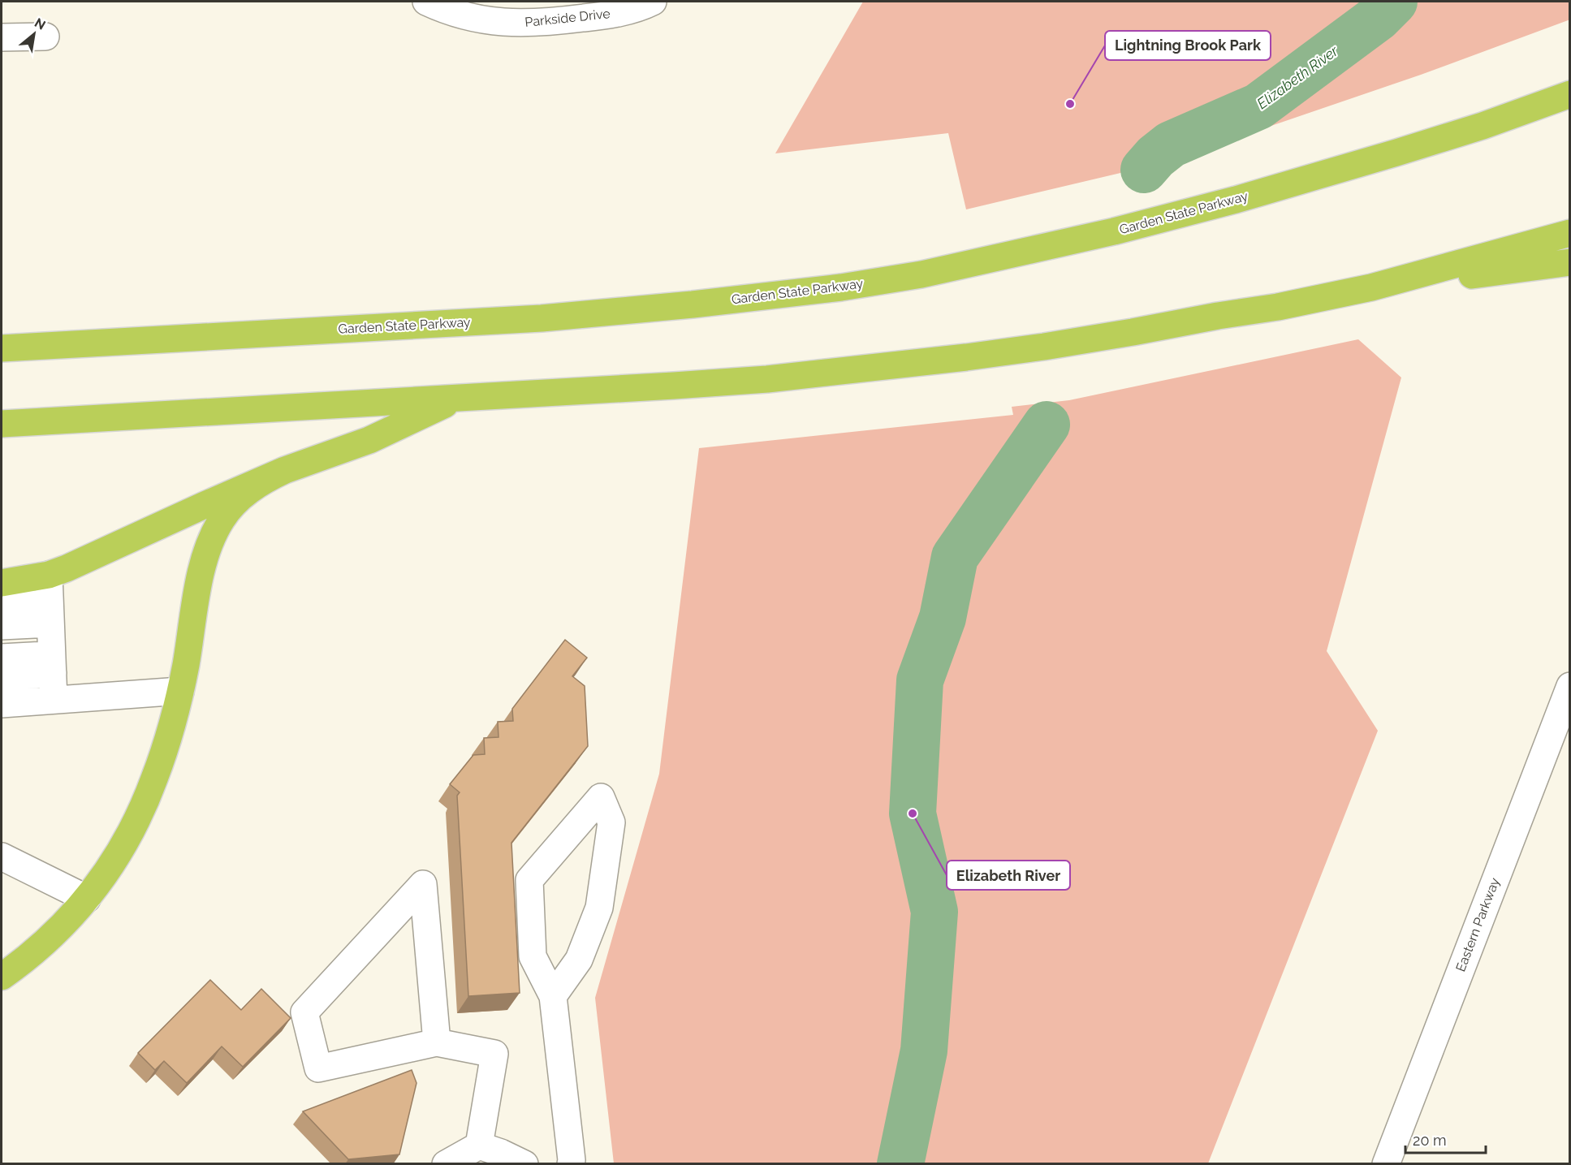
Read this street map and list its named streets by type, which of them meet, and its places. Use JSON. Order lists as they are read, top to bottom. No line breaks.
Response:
{"streets":{"highway":["Garden State Parkway"],"street":["Parkside Drive","Eastern Parkway"]},"water":["Elizabeth River"],"places":["Lightning Brook Park","Elizabeth River"],"scale_bar":"20 m","north":"top right"}
